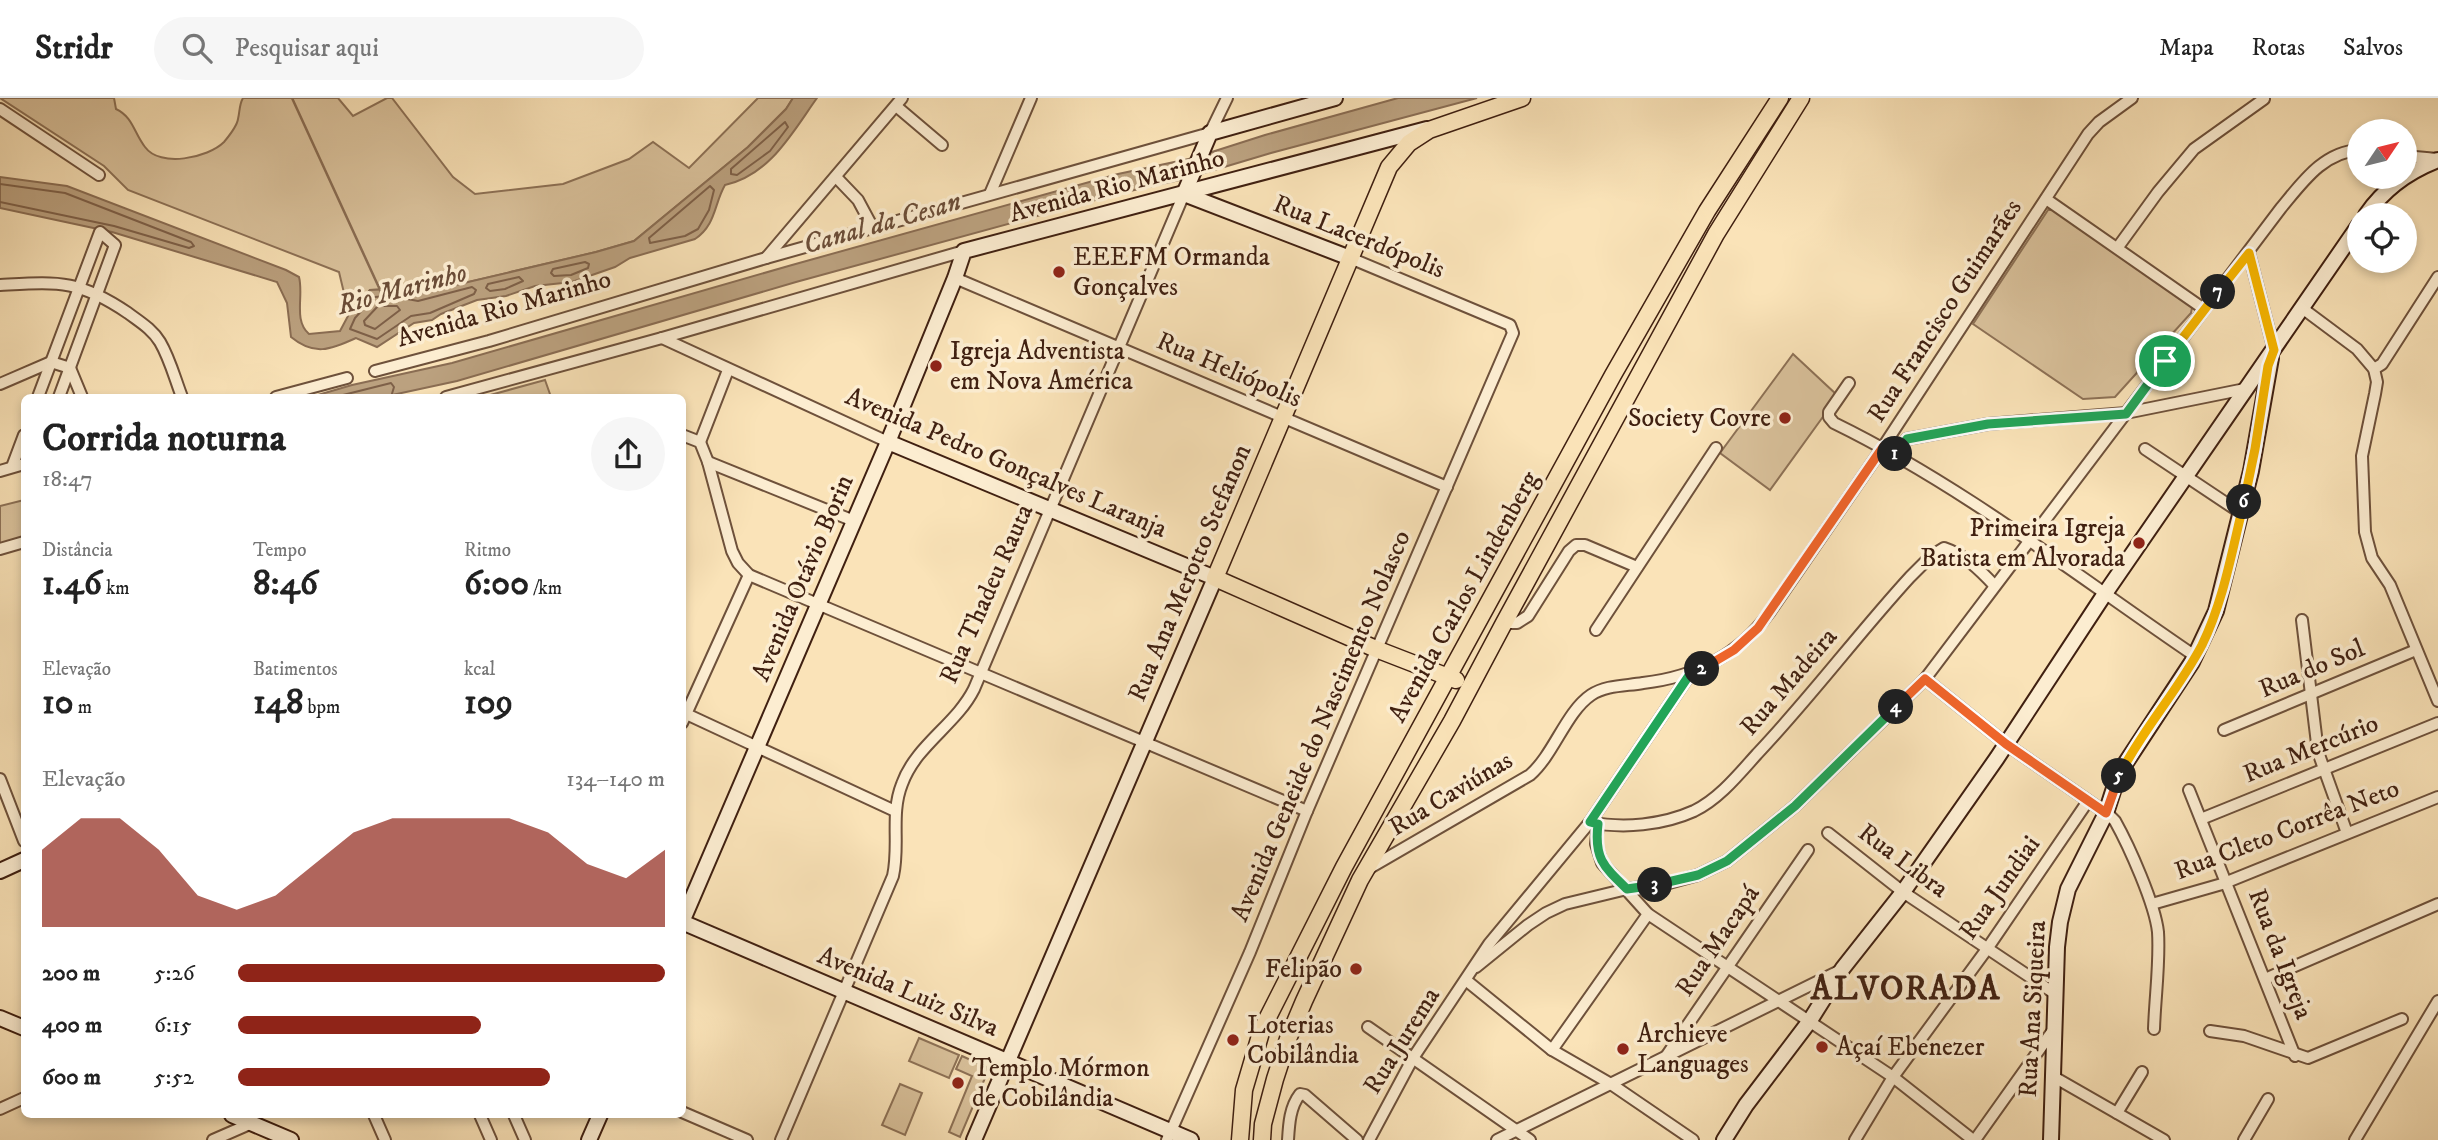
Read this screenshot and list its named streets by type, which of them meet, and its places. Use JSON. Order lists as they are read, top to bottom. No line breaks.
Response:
{"streets":{"main road":["Avenida Pedro Gonçalves Laranja","Rua Ana Merotto Stefanon","Avenida Carlos Lindenberg"],"street":["Avenida Rio Marinho","Rua Lacerdópolis","Rua Francisco Guimarães","Rua Heliópolis","Avenida Otávio Borin","Rua Thadeu Rauta","Rua do Sol","Rua Madeira","Avenida Geneide do Nascimento Nolasco","Rua Mercúrio","Rua Caviúnas","Rua Cleto Corrêa Neto","Rua Libra","Rua Jundiai","Rua Macapá","Rua da Igreja","Avenida Luiz Silva","Rua Ana Siqueira","Rua Jurema"]},"crossings":[["Avenida Rio Marinho","Rua Lacerdópolis"],["Avenida Rio Marinho","Avenida Pedro Gonçalves Laranja"],["Avenida Rio Marinho","Rua Ana Merotto Stefanon"],["Avenida Rio Marinho","Avenida Otávio Borin"],["Avenida Rio Marinho","Rua Thadeu Rauta"],["Rua Lacerdópolis","Rua Ana Merotto Stefanon"],["Rua Lacerdópolis","Rua Thadeu Rauta"],["Rua Lacerdópolis","Avenida Geneide do Nascimento Nolasco"],["Rua Francisco Guimarães","Rua Madeira"],["Rua Francisco Guimarães","Rua Caviúnas"],["Rua Francisco Guimarães","Rua Jurema"],["Rua Heliópolis","Rua Ana Merotto Stefanon"],["Rua Heliópolis","Avenida Otávio Borin"],["Rua Heliópolis","Rua Thadeu Rauta"],["Rua Heliópolis","Avenida Geneide do Nascimento Nolasco"],["Avenida Pedro Gonçalves Laranja","Rua Ana Merotto Stefanon"],["Avenida Pedro Gonçalves Laranja","Avenida Otávio Borin"],["Avenida Pedro Gonçalves Laranja","Rua Thadeu Rauta"],["Avenida Pedro Gonçalves Laranja","Avenida Carlos Lindenberg"],["Avenida Pedro Gonçalves Laranja","Avenida Geneide do Nascimento Nolasco"],["Rua Ana Merotto Stefanon","Avenida Luiz Silva"],["Rua Thadeu Rauta","Avenida Luiz Silva"],["Avenida Carlos Lindenberg","Rua Caviúnas"],["Rua Madeira","Rua Jurema"],["Avenida Geneide do Nascimento Nolasco","Avenida Luiz Silva"],["Rua Mercúrio","Rua da Igreja"],["Rua Cleto Corrêa Neto","Rua da Igreja"],["Rua Libra","Rua Jundiai"],["Rua Libra","Rua Ana Siqueira"]],"districts":["ALVORADA"],"water":["Canal da Cesan","Rio Marinho"],"places":["EEEFM Ormanda Gonçalves","Igreja Adventista em Nova América","Society Covre","Primeira Igreja Batista em Alvorada","Felipão","Loterias Cobilândia","Açaí Ebenezer","Archieve Languages","Templo Mórmon de Cobilândia"],"north":"top right","page":{"header":"Stridr","search":"Pesquisar aqui","nav":["Mapa","Rotas","Salvos"],"pins":["7","1","6","2","4","5","3"],"heading":["Corrida noturna","18:47"],"stats":[["Distância","1.46 km"],["Tempo","8:46"],["Ritmo","6:00 /km"],["Elevação","10 m"],["Batimentos","148 bpm"],["kcal","109"]],"chart":["Elevação","134–140 m"],"list":[{"name":"200 m","note":"5:26"},{"name":"400 m","note":"6:15"},{"name":"600 m","note":"5:52"}]}}
